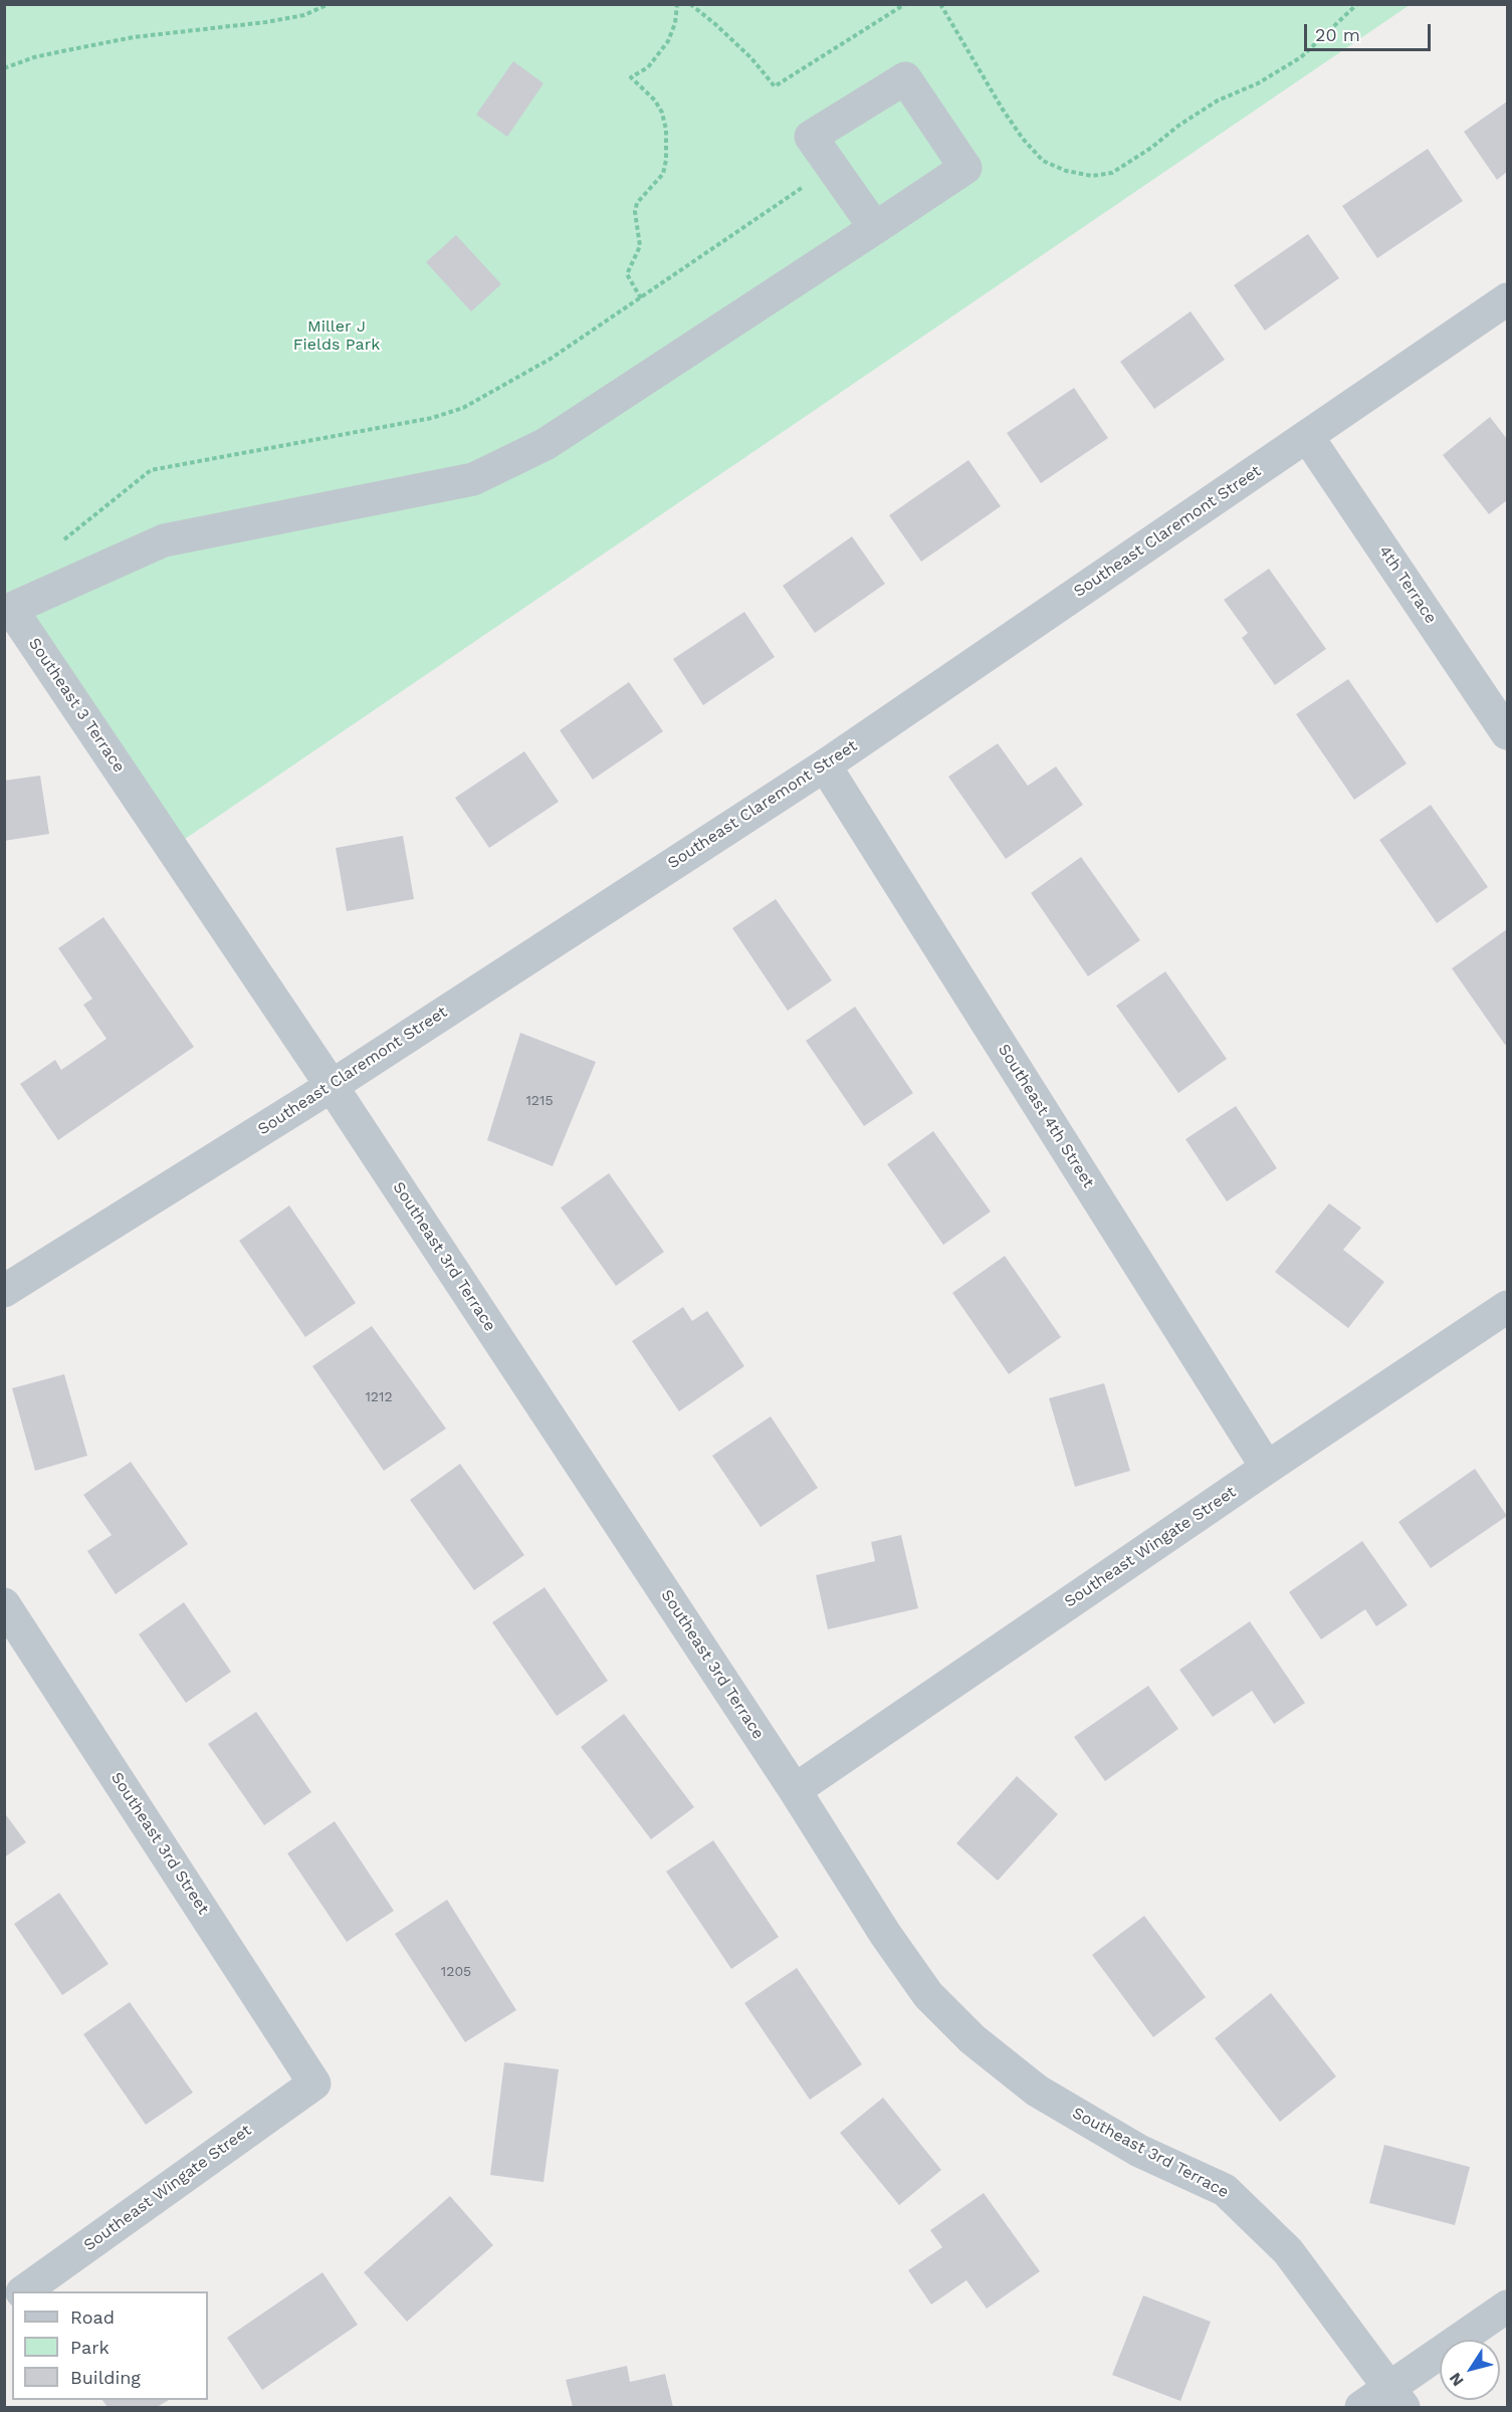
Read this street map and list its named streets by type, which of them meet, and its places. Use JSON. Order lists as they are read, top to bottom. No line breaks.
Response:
{"streets":{"street":["Southeast Claremont Street","4th Terrace","Southeast 3 Terrace","Southeast 4th Street","Southeast 3rd Terrace","Southeast Wingate Street","Southeast 3rd Street"]},"crossings":[["Southeast Claremont Street","4th Terrace"],["Southeast Claremont Street","Southeast 4th Street"],["Southeast Claremont Street","Southeast 3rd Terrace"],["Southeast 3 Terrace","Southeast 3rd Terrace"],["Southeast 4th Street","Southeast Wingate Street"],["Southeast 3rd Terrace","Southeast Wingate Street"],["Southeast Wingate Street","Southeast 3rd Street"]],"parks":["Miller J Fields Park"],"house_numbers":["1215","1212","1205"],"legend":["Road","Park","Building"],"scale_bar":"20 m","north":"bottom left"}
